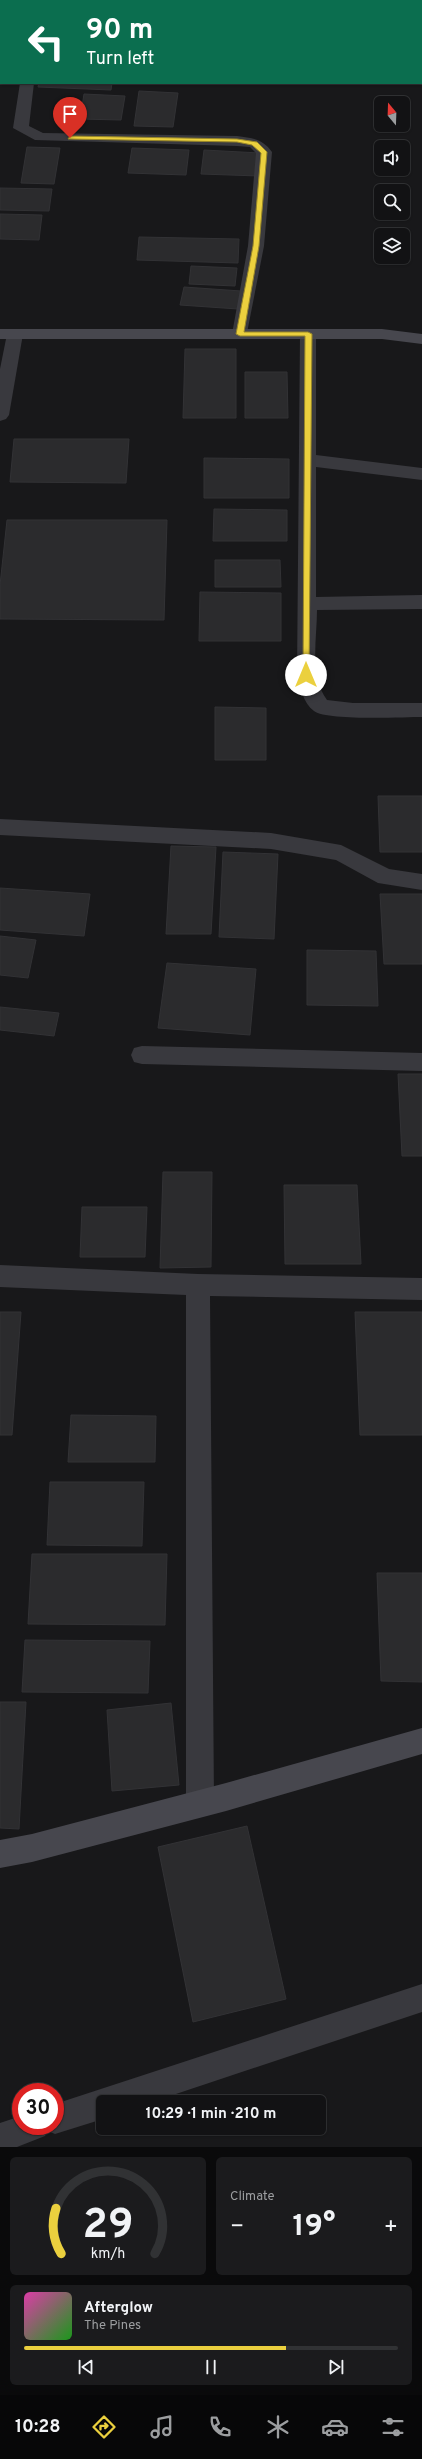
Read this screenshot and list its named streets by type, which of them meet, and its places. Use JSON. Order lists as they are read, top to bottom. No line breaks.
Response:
{"north":"top","page":{"turn":["90 m","Turn left"],"limit":"30","trip":"10:29 · 1 min · 210 m","tile":"Climate","heat":["−","19°","+"],"song":["Afterglow","The Pines"],"tabs":"10:28","gauge":["29","km/h"]}}
